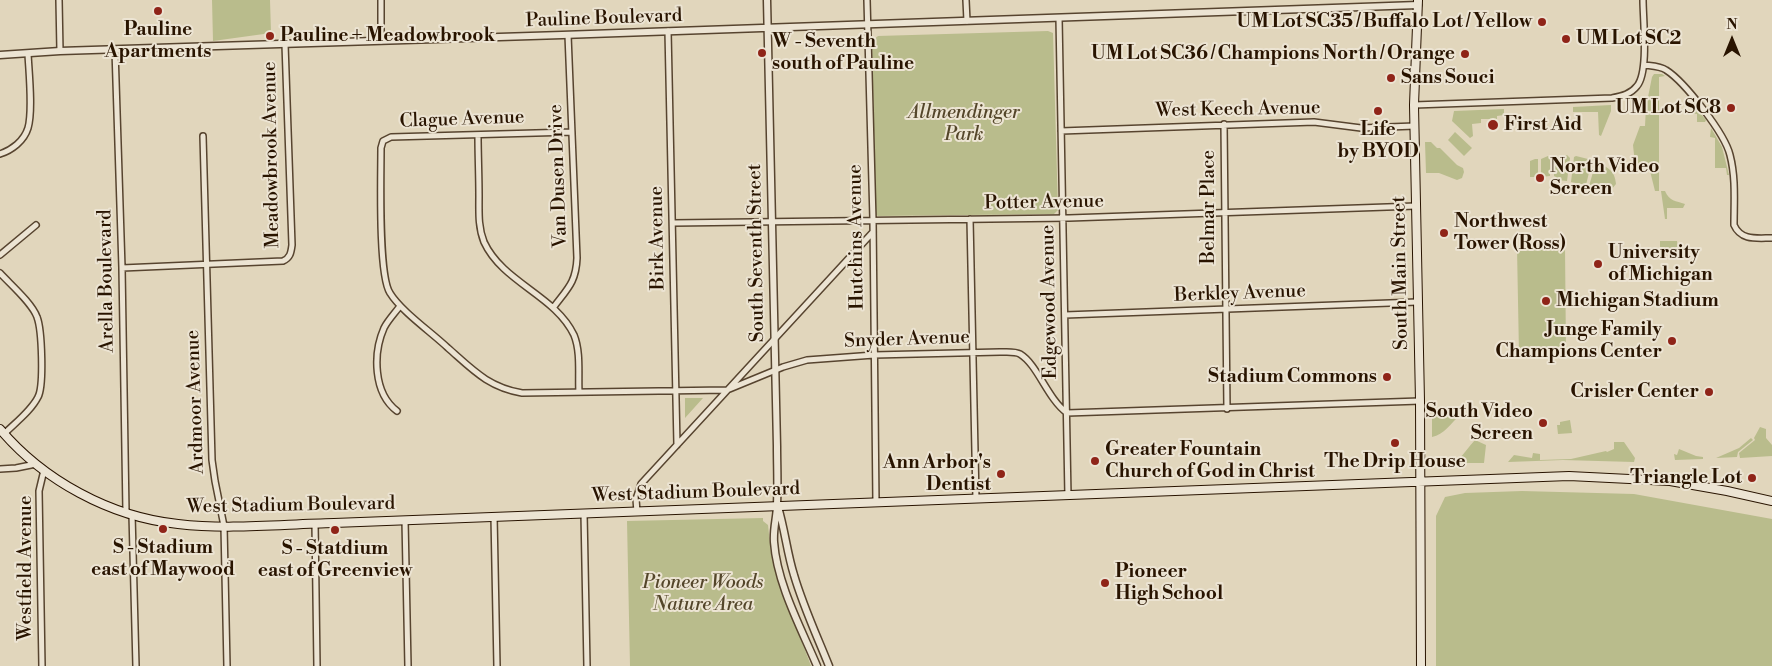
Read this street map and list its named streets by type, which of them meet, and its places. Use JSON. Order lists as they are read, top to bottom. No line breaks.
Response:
{"streets":{"main road":["South Main Street","West Stadium Boulevard"],"street":["Pauline Boulevard","West Keech Avenue","Clague Avenue","Meadowbrook Avenue","Van Dusen Drive","Potter Avenue","Belmar Place","Hutchins Avenue","Birk Avenue","South Seventh Street","Arella Boulevard","Berkley Avenue","Edgewood Avenue","Snyder Avenue","Ardmoor Avenue","Westfield Avenue"]},"crossings":[["Pauline Boulevard","Meadowbrook Avenue"],["Pauline Boulevard","Van Dusen Drive"],["Pauline Boulevard","Hutchins Avenue"],["Pauline Boulevard","Birk Avenue"],["Pauline Boulevard","South Seventh Street"],["Pauline Boulevard","South Main Street"],["Pauline Boulevard","Arella Boulevard"],["Pauline Boulevard","Edgewood Avenue"],["West Keech Avenue","Belmar Place"],["West Keech Avenue","South Main Street"],["West Keech Avenue","Edgewood Avenue"],["Clague Avenue","Van Dusen Drive"],["Clague Avenue","Snyder Avenue"],["Meadowbrook Avenue","Ardmoor Avenue"],["Potter Avenue","Belmar Place"],["Potter Avenue","Hutchins Avenue"],["Potter Avenue","Birk Avenue"],["Potter Avenue","South Seventh Street"],["Potter Avenue","South Main Street"],["Potter Avenue","Edgewood Avenue"],["Belmar Place","Berkley Avenue"],["Hutchins Avenue","Snyder Avenue"],["Hutchins Avenue","West Stadium Boulevard"],["Birk Avenue","Snyder Avenue"],["South Seventh Street","Snyder Avenue"],["South Seventh Street","West Stadium Boulevard"],["South Main Street","Berkley Avenue"],["South Main Street","West Stadium Boulevard"],["Arella Boulevard","West Stadium Boulevard"],["Berkley Avenue","Edgewood Avenue"],["Edgewood Avenue","Snyder Avenue"],["Edgewood Avenue","West Stadium Boulevard"],["Ardmoor Avenue","West Stadium Boulevard"],["West Stadium Boulevard","Westfield Avenue"]],"parks":["Allmendinger Park","Pioneer Woods Nature Area"],"places":["Pauline Apartments","UM Lot SC35 / Buffalo Lot / Yellow","Pauline + Meadowbrook","UM Lot SC2","W - Seventh south of Pauline","UM Lot SC36 / Champions North / Orange","Sans Souci","UM Lot SC8","Life by BYOD","First Aid","North Video Screen","Northwest Tower (Ross)","University of Michigan","Michigan Stadium","Junge Family Champions Center","Stadium Commons","Crisler Center","South Video Screen","The Drip House","Greater Fountain Church of God in Christ","Ann Arbor's Dentist","Triangle Lot","S - Stadium east of Maywood","S - Statdium east of Greenview","Pioneer High School"],"north":"top"}
